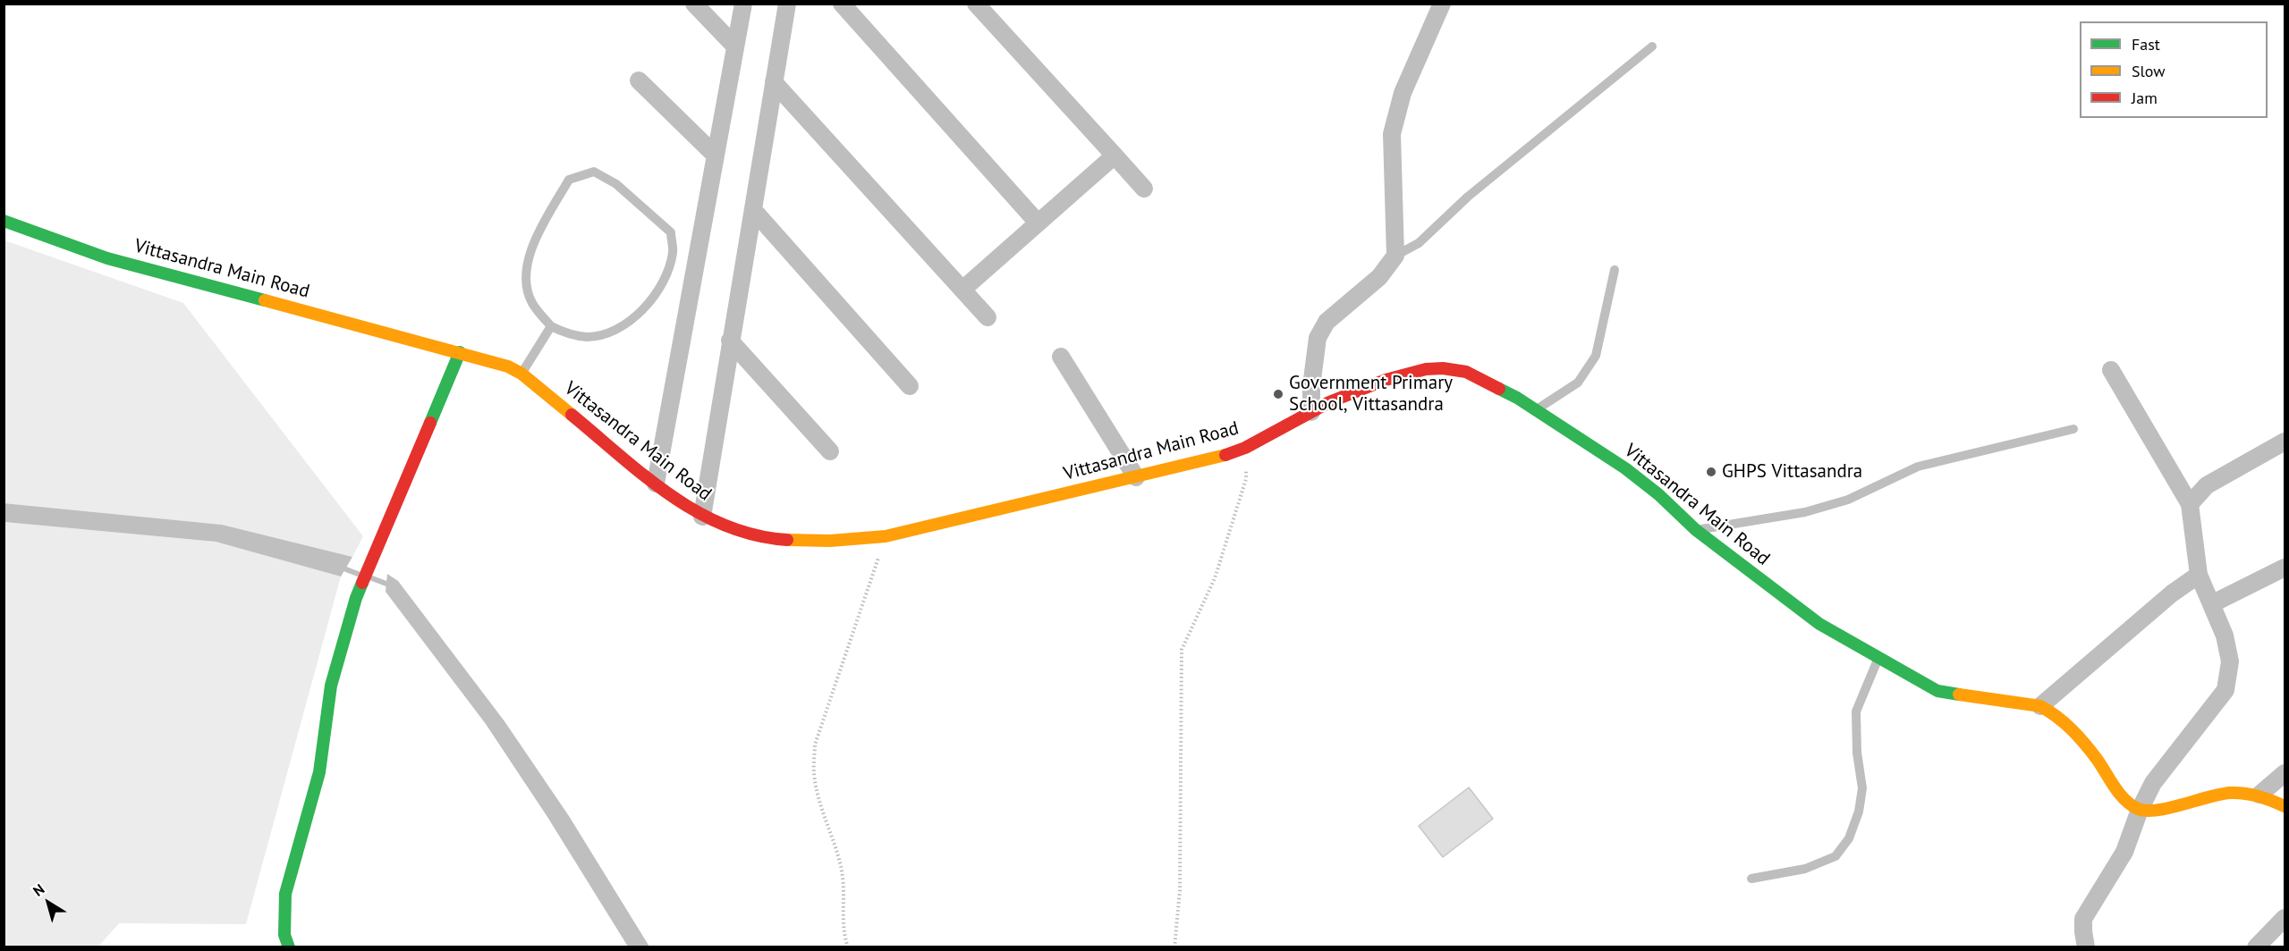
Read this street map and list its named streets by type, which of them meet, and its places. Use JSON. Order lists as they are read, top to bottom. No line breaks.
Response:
{"streets":{"street":["Vittasandra Main Road"]},"places":["Government Primary School, Vittasandra","GHPS Vittasandra"],"legend":["Fast","Slow","Jam"],"north":"top left"}
